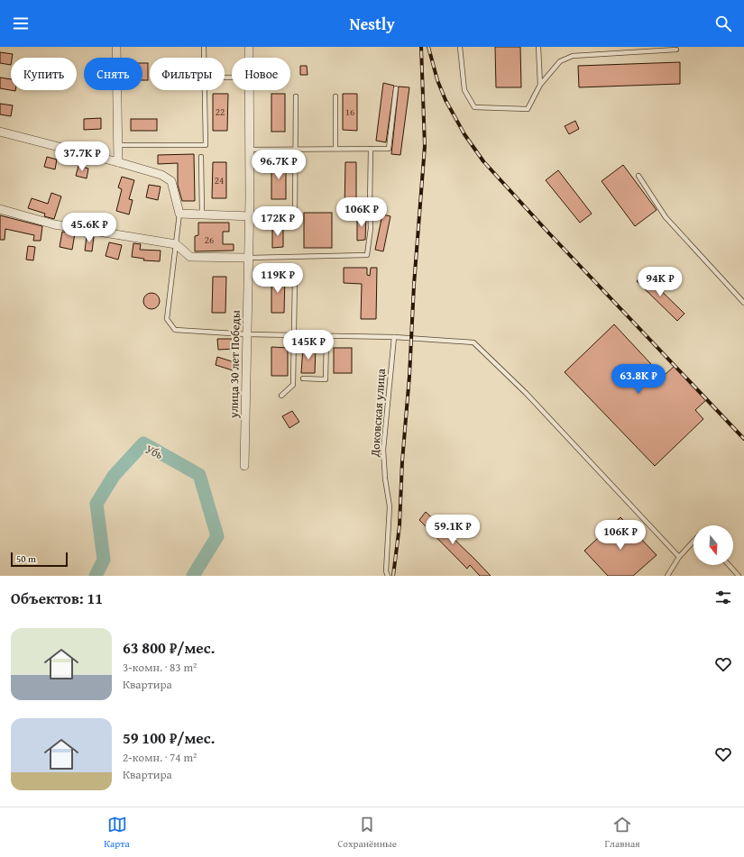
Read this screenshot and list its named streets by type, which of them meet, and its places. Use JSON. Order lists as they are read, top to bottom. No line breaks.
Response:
{"streets":{"street":["улица 30 лет Победы"],"lane":["Доковская улица"]},"water":["Убь"],"house_numbers":["22","16","24","26"],"scale_bar":"50 m","north":"bottom","page":{"header":"Nestly","chip":["Купить","Снять","Фильтры","Новое"],"price":["37.7K ₽","96.7K ₽","106K ₽","172K ₽","45.6K ₽","119K ₽","94K ₽","145K ₽","63.8K ₽","59.1K ₽","106K ₽"],"scale":"50 m","heading":"Объектов: 11","list":[{"name":"63 800 ₽/мес.","note":"3-комн. · 83 m² · Квартира"},{"name":"59 100 ₽/мес.","note":"2-комн. · 74 m² · Квартира"}],"tabs":["Карта","Сохранённые","Главная"]}}
